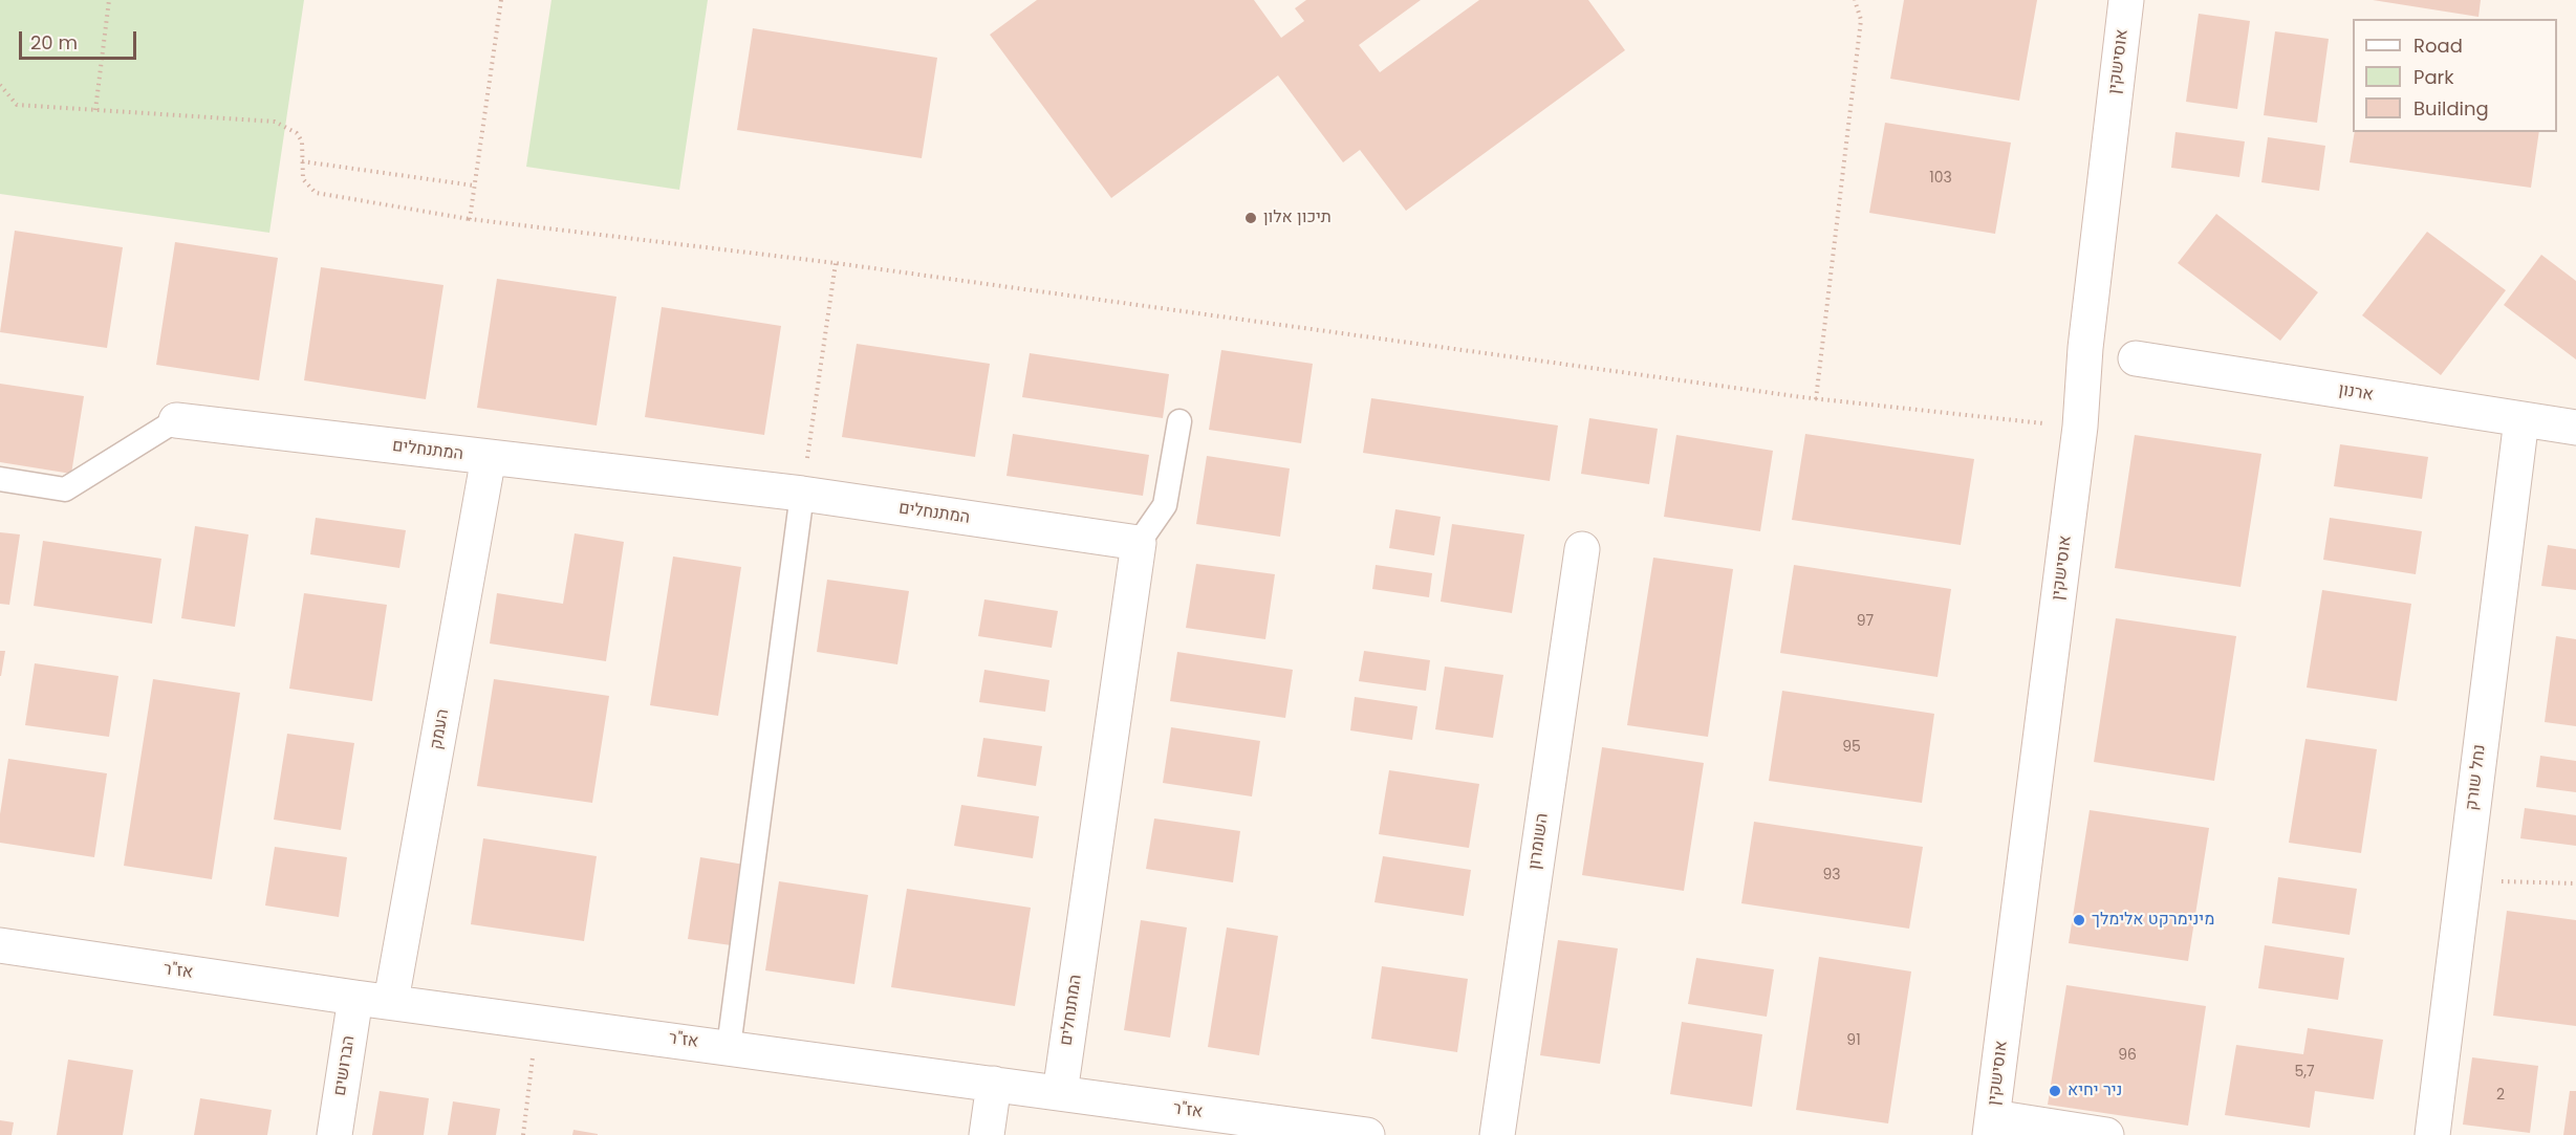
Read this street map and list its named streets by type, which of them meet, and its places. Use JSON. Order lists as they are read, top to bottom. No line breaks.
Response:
{"streets":{"street":["אוסישקין","ארנון","המתנחלים","העמק","נחל שורק","השומרון","אז\"ר","הברושים"]},"crossings":[["ארנון","נחל שורק"],["המתנחלים","העמק"],["המתנחלים","אז\"ר"],["העמק","אז\"ר"],["אז\"ר","הברושים"]],"places":["תיכון אלון","מינימרקט אלימלך","ניר יחיא"],"house_numbers":["103","97","95","93","91","96","5,7","2"],"legend":["Road","Park","Building"],"scale_bar":"20 m"}
